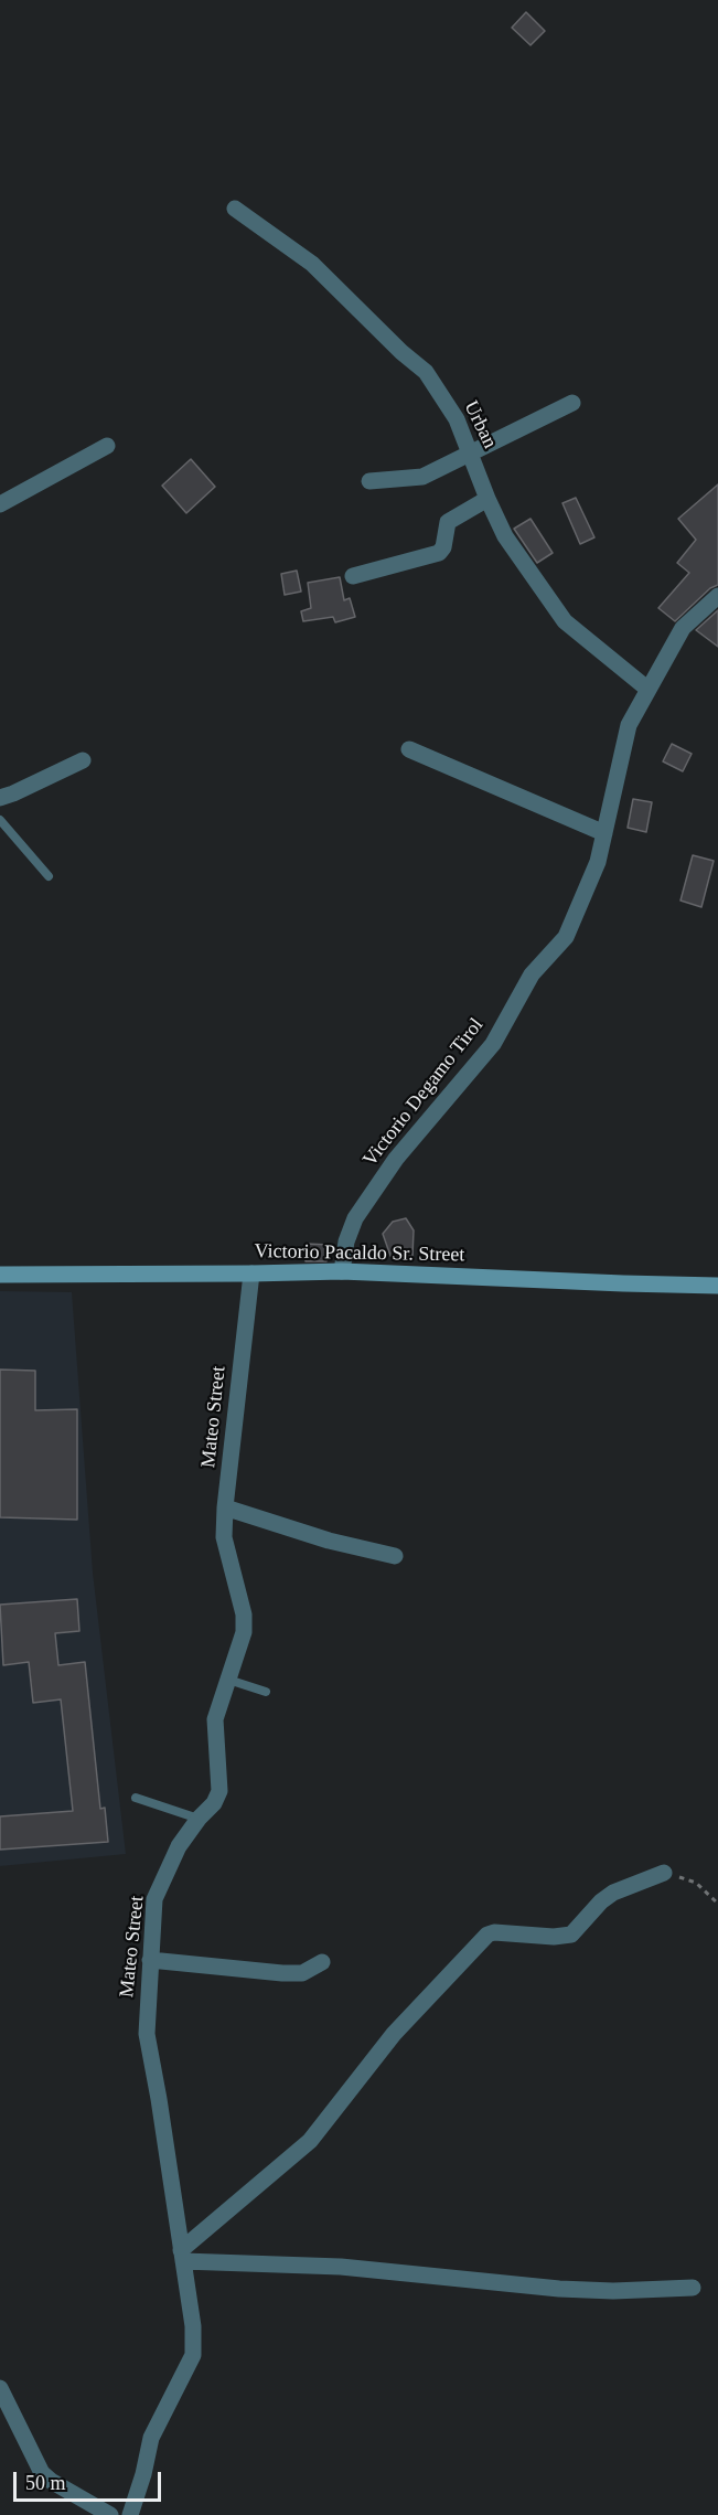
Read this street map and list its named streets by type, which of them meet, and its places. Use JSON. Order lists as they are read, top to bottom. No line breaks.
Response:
{"streets":{"street":["Urban","Victorio Degamo Tirol","Victorio Pacaldo Sr. Street","Mateo Street"]},"crossings":[["Urban","Victorio Degamo Tirol"],["Victorio Degamo Tirol","Victorio Pacaldo Sr. Street"],["Victorio Pacaldo Sr. Street","Mateo Street"]],"scale_bar":"50 m"}
